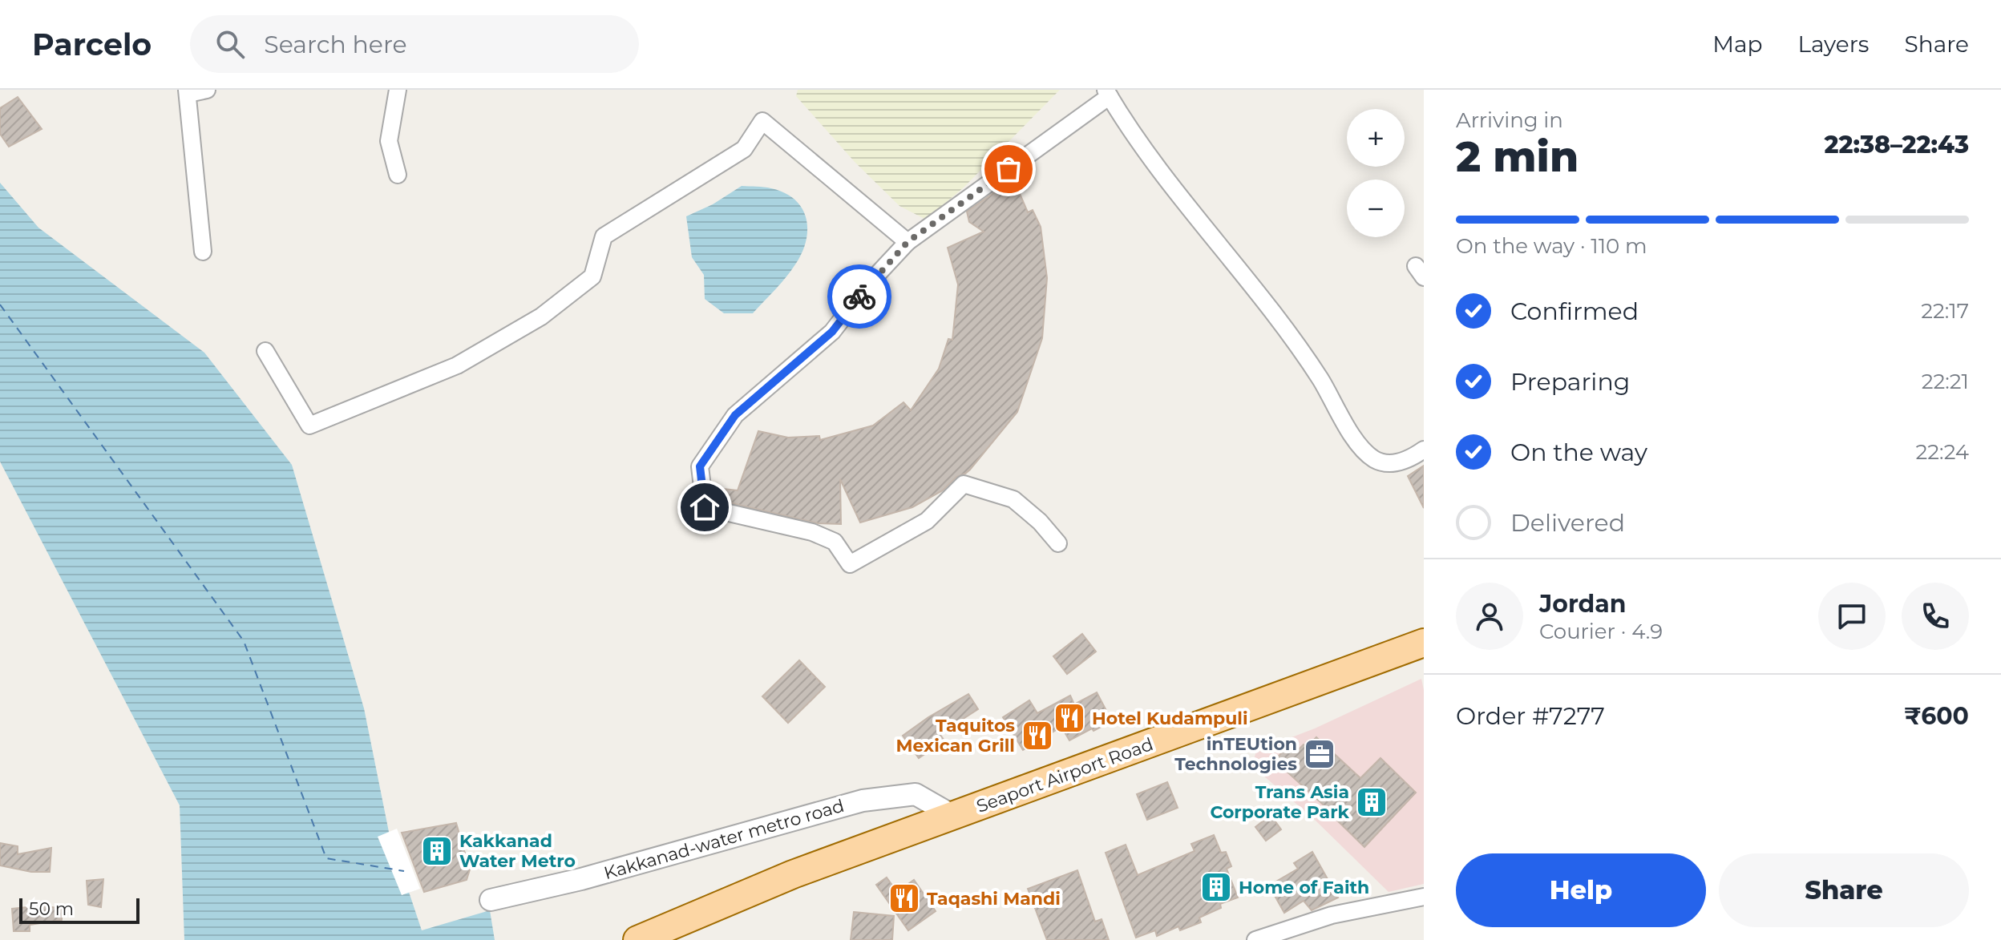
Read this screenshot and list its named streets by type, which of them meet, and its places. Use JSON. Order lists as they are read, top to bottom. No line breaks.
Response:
{"streets":{"main road":["Seaport Airport Road"],"street":["Kakkanad-water metro road"]},"crossings":[["Seaport Airport Road","Kakkanad-water metro road"]],"places":{"restaurant":["Hotel Kudampuli","Taquitos Mexican Grill","Taqashi Mandi"],"office":["inTEUtion Technologies"],"building":["Trans Asia Corporate Park","Kakkanad Water Metro","Home of Faith"]},"scale_bar":"50 m","page":{"header":"Parcelo","search":"Search here","nav":["Map","Layers","Share"],"heading":["2 min","Arriving in","22:38–22:43"],"panel":["Jordan","Courier · 4.9","Order #7277","₹600"],"map_buttons":["+","−"],"bar":"On the way · 110 m","list":[["Confirmed","22:17"],["Preparing","22:21"],["On the way","22:24"],"Delivered"],"buttons":["Help","Share"],"scale":"50 m"}}
